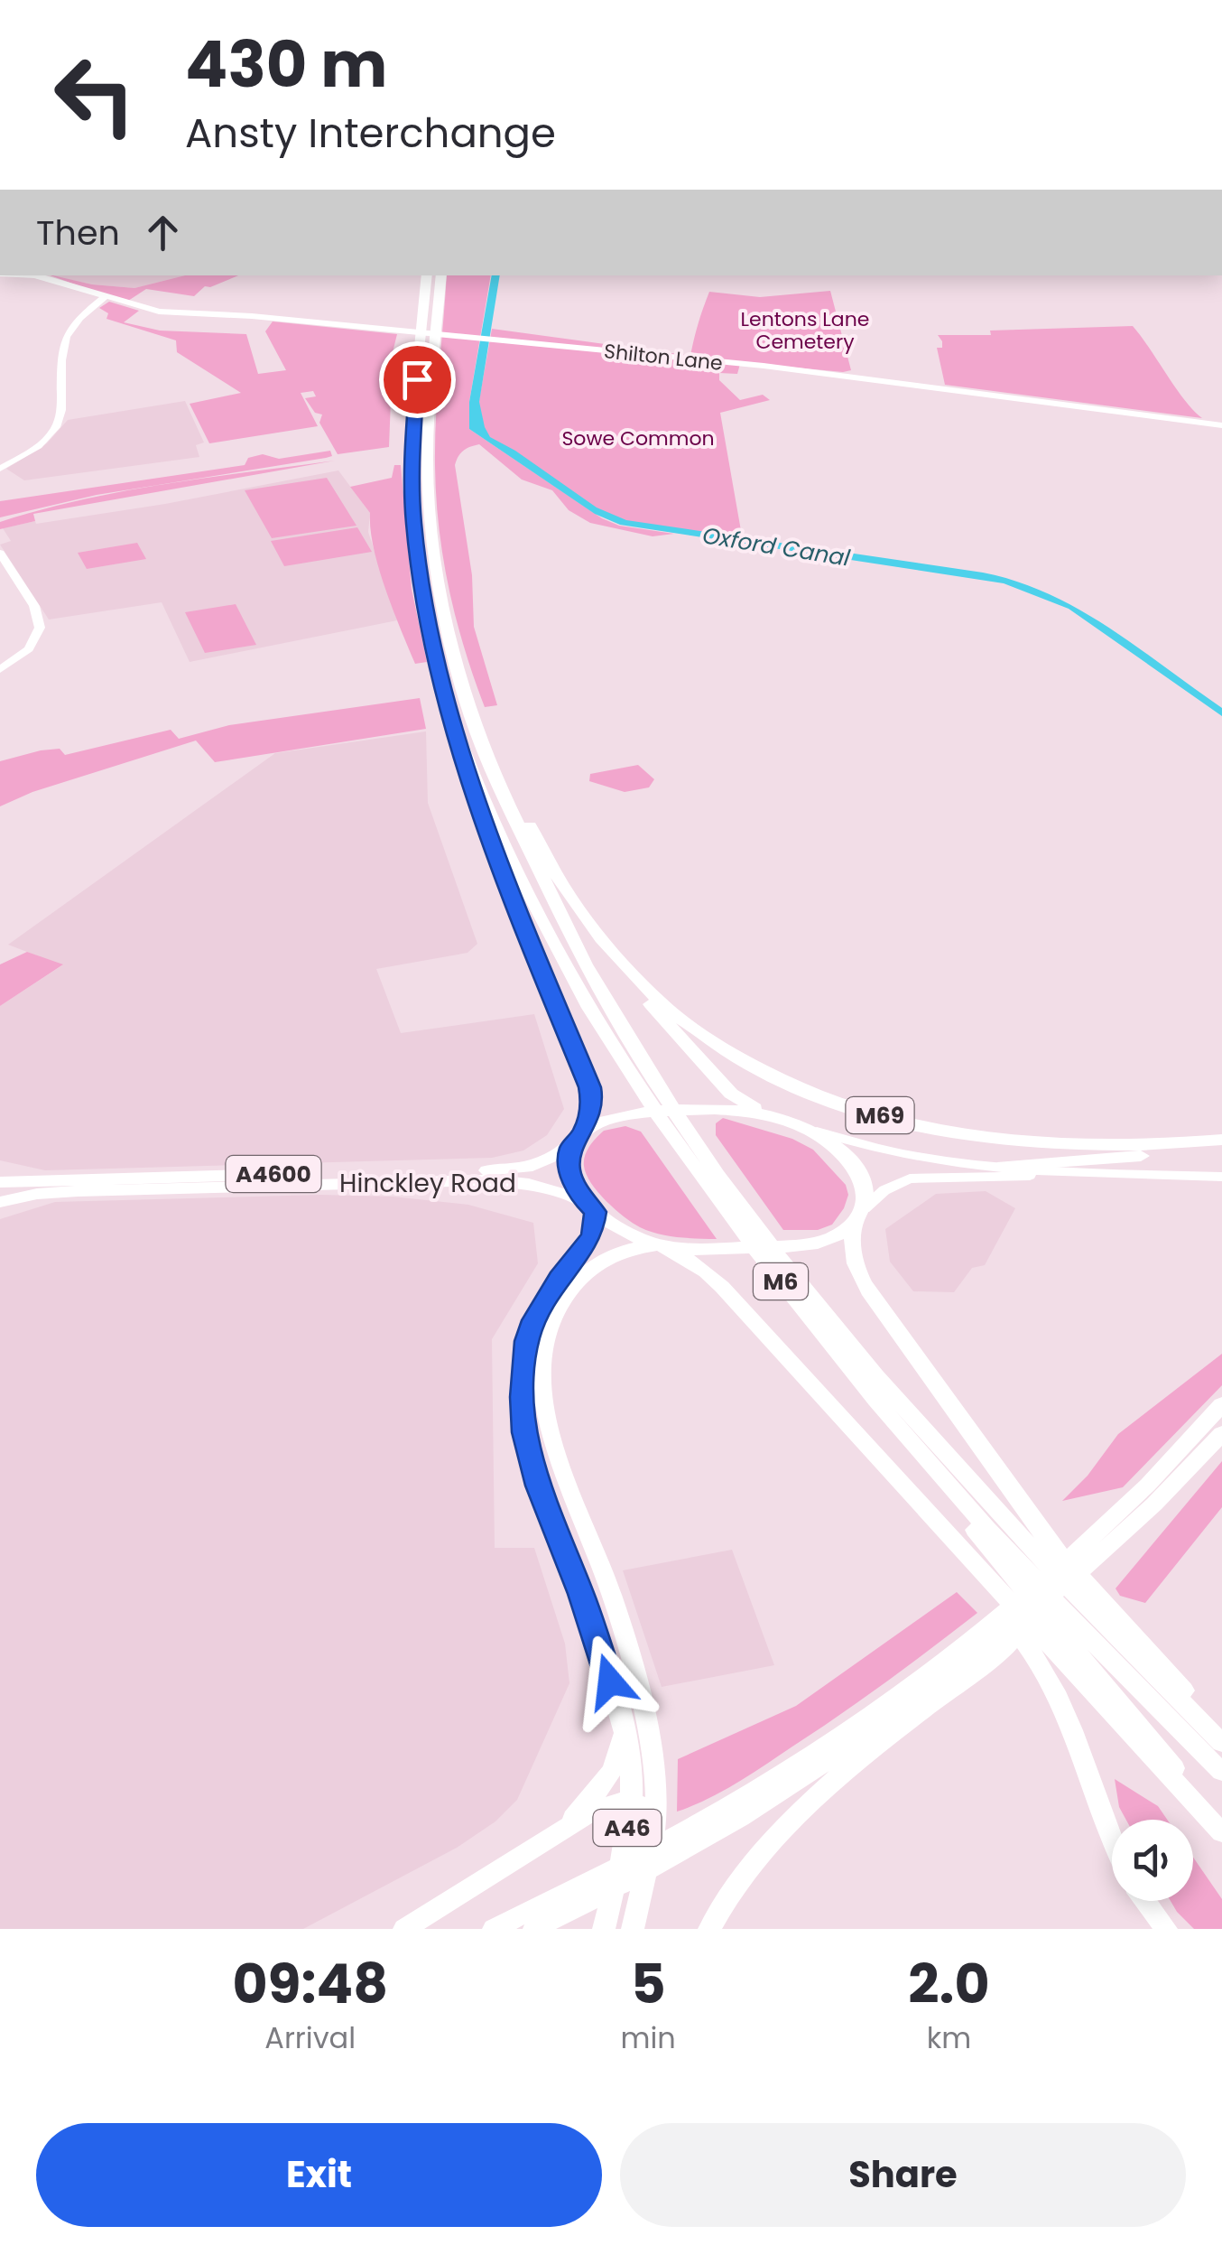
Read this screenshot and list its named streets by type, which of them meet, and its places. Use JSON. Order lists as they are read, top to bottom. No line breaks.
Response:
{"streets":{"highway":["M69","A4600","Hinckley Road","M6","A46"],"street":["Shilton Lane"]},"crossings":[["Hinckley Road","A46"]],"water":["Oxford Canal"],"parks":["Lentons Lane Cemetery","Sowe Common"],"page":{"turn":["430 m","Ansty Interchange"],"then":"Then","eta":["09:48","Arrival","5","min","2.0","km"],"buttons":["Exit","Share"]}}
